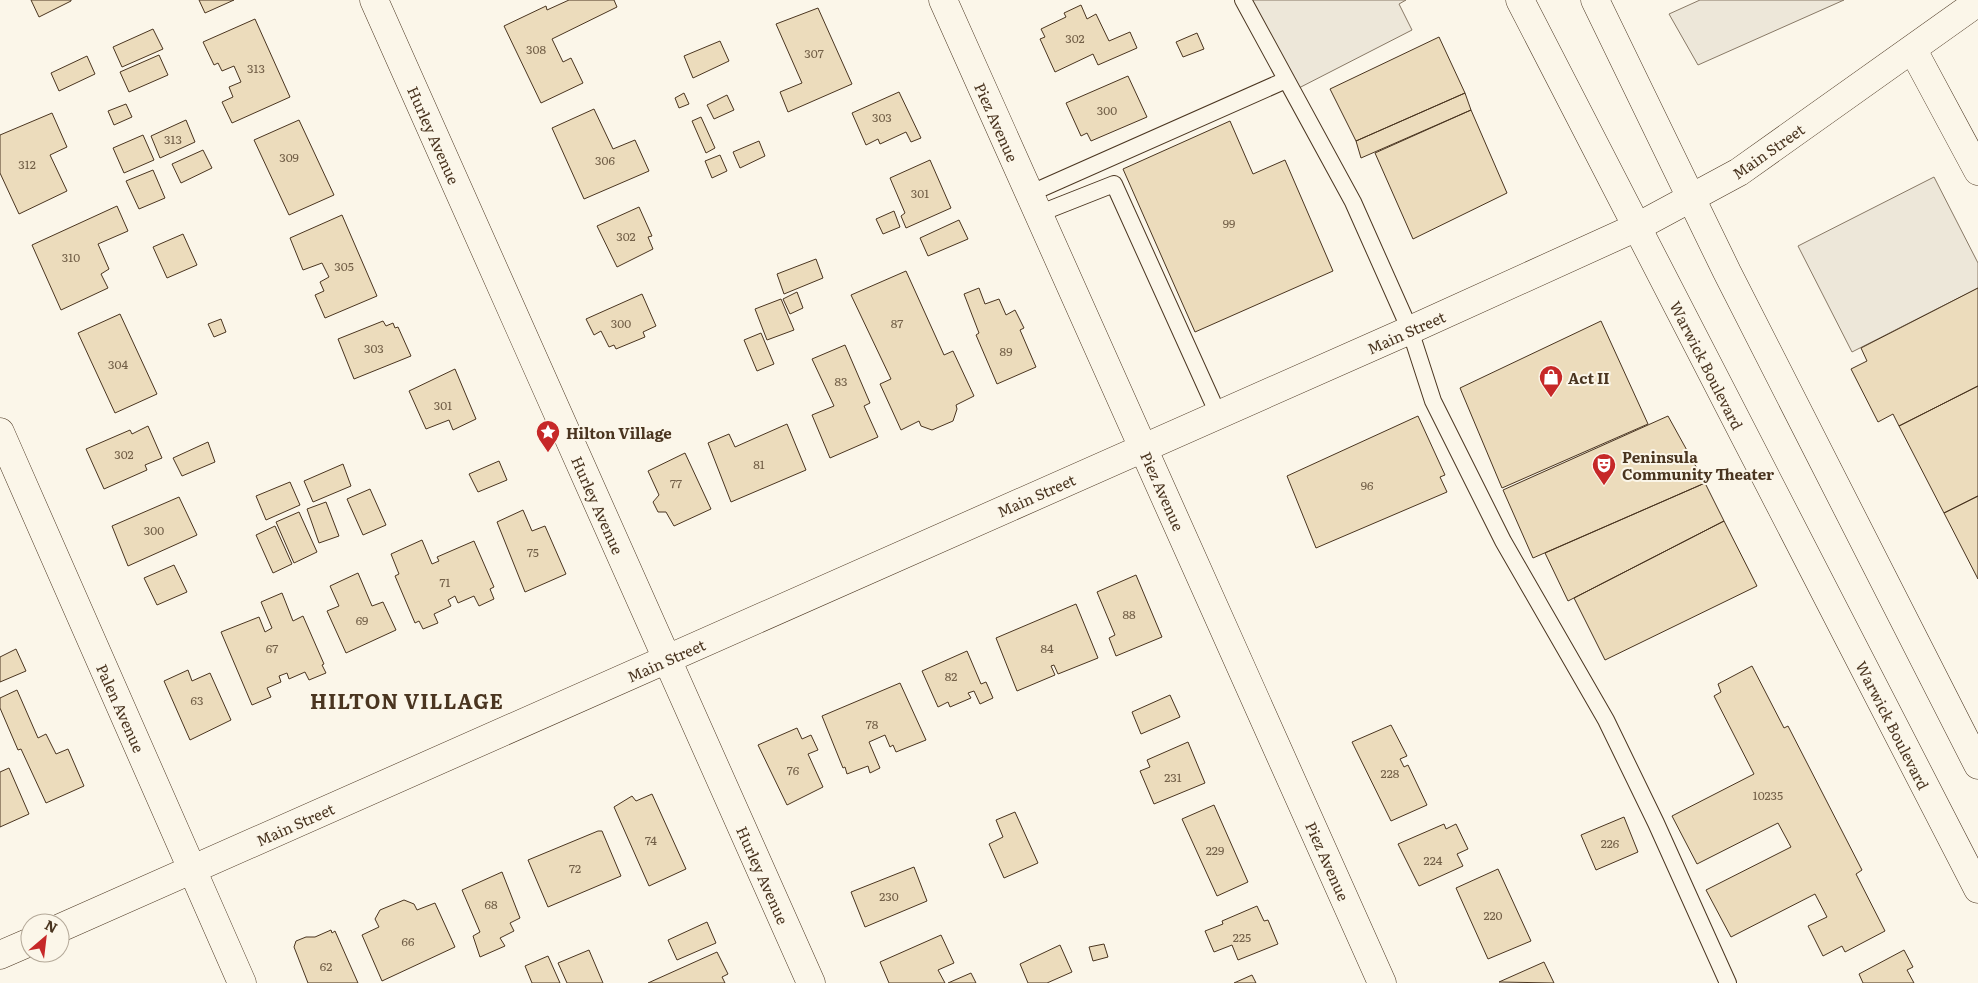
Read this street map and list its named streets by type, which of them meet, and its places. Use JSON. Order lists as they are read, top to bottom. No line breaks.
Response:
{"streets":{"street":["Piez Avenue","Hurley Avenue","Main Street","Warwick Boulevard","Palen Avenue"]},"crossings":[["Piez Avenue","Main Street"],["Hurley Avenue","Main Street"],["Main Street","Warwick Boulevard"],["Main Street","Palen Avenue"]],"districts":["HILTON VILLAGE"],"places":{"shop":["Act II"],"place":["Hilton Village"],"theatre":["Peninsula Community Theater"]},"house_numbers":["302","308","307","313","300","303","313","309","306","312","301","99","302","310","305","300","87","303","89","304","83","301","302","81","77","96","300","75","71","88","69","67","84","82","63","78","76","228","231","10235","74","226","229","224","72","230","68","220","225","66","62"],"north":"top right"}
